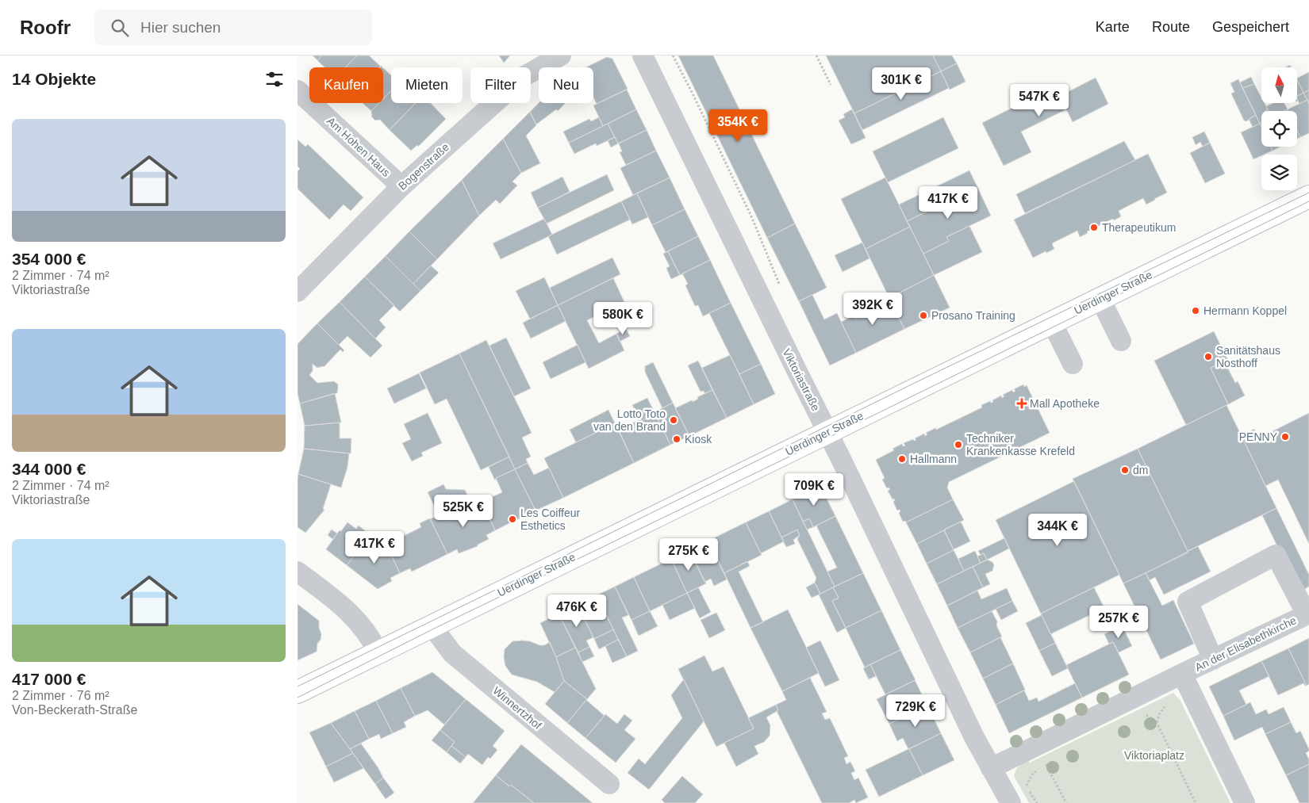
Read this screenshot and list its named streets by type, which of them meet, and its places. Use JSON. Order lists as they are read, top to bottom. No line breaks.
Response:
{"streets":{"main road":["Uerdinger Straße"],"street":["Am Hohen Haus","Bogenstraße","Viktoriastraße","An der Elisabethkirche","Winnertzhof"]},"crossings":[["Am Hohen Haus","Bogenstraße"],["Uerdinger Straße","Viktoriastraße"],["Uerdinger Straße","Winnertzhof"]],"parks":["Viktoriaplatz"],"places":{"other":["Therapeutikum","Hermann Koppel","Prosano Training","Sanitätshaus Nosthoff","Lotto Toto van den Brand","PENNY","Kiosk","Techniker Krankenkasse Krefeld","Hallmann","dm","Les Coiffeur Esthetics"],"health":["Mall Apotheke"]},"north":"top","page":{"header":"Roofr","search":"Hier suchen","nav":["Karte","Route","Gespeichert"],"heading":"14 Objekte","price":["301K €","547K €","354K €","417K €","392K €","580K €","709K €","525K €","344K €","417K €","275K €","476K €","257K €","729K €"],"chip":["Kaufen","Mieten","Filter","Neu"],"list":[{"name":"354 000 €","note":"2 Zimmer · 74 m² · Viktoriastraße"},{"name":"344 000 €","note":"2 Zimmer · 74 m² · Viktoriastraße"},{"name":"417 000 €","note":"2 Zimmer · 76 m² · Von-Beckerath-Straße"}]}}
